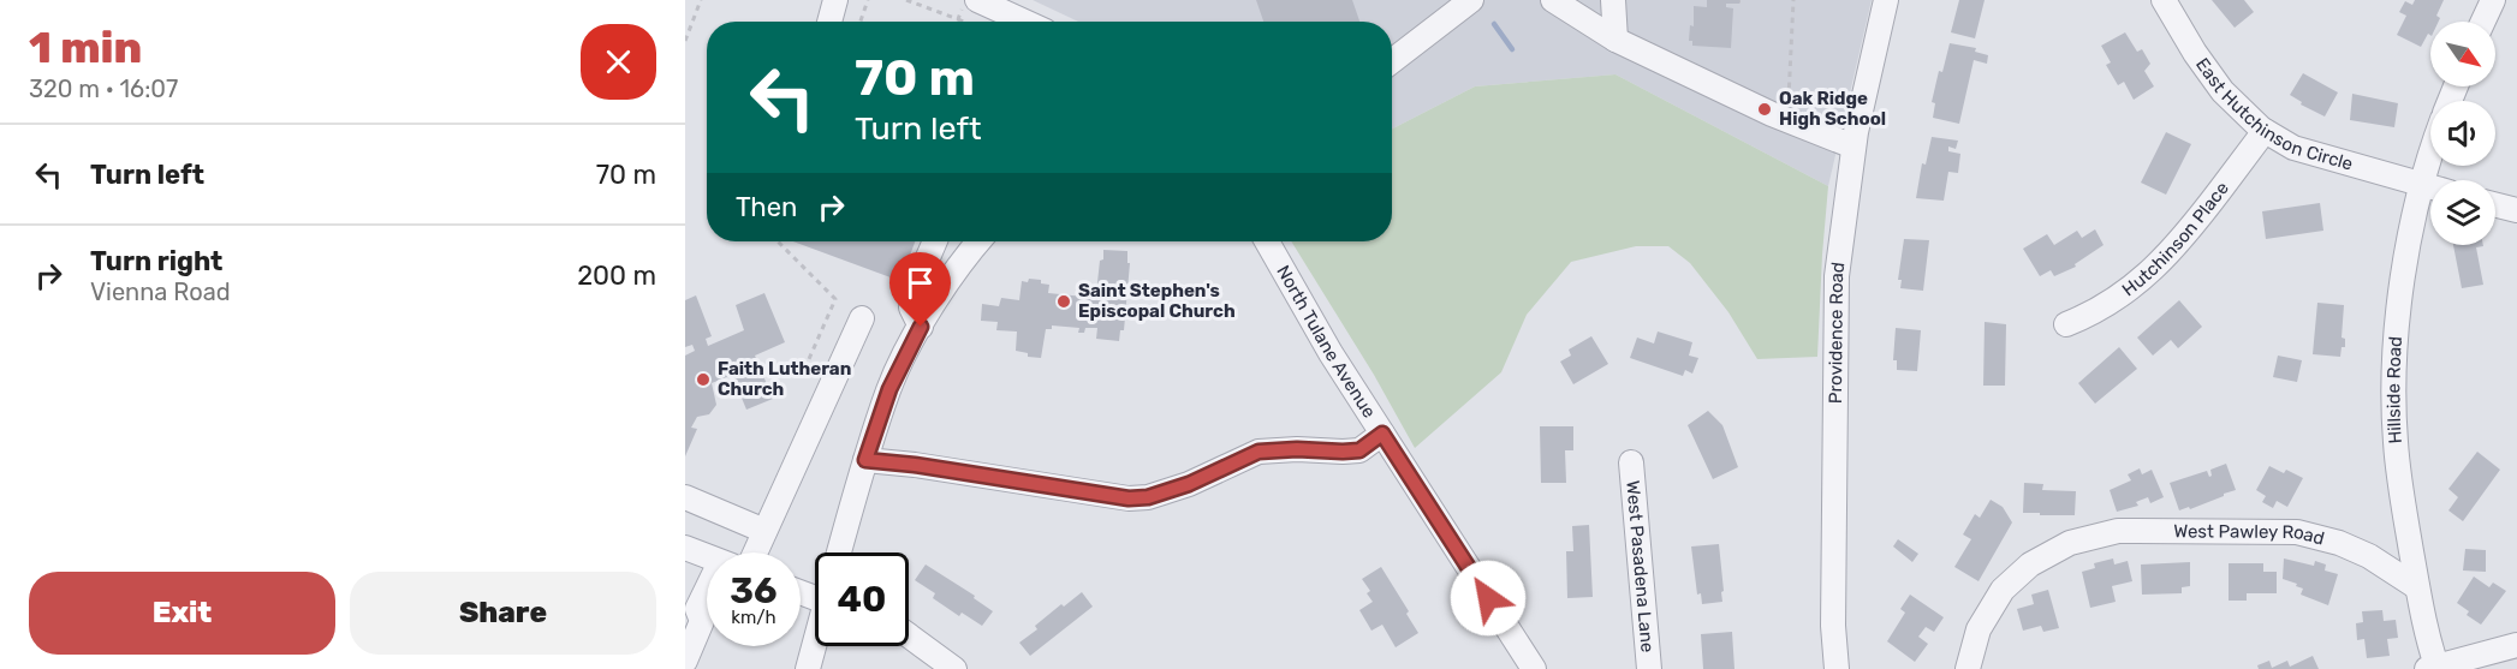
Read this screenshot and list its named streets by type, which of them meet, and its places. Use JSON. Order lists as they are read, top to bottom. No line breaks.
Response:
{"streets":{"street":["East Hutchinson Circle","Hutchinson Place","Providence Road","North Tulane Avenue","Hillside Road","West Pawley Road","West Pasadena Lane"]},"crossings":[["East Hutchinson Circle","Hutchinson Place"],["East Hutchinson Circle","Hillside Road"],["Hillside Road","West Pawley Road"]],"places":["Oak Ridge High School","Saint Stephen's Episcopal Church","Faith Lutheran Church"],"north":"bottom right","page":{"heading":["1 min","320 m · 16:07"],"turn":["70 m","Turn left"],"list":[{"name":"Turn left","value":"70 m"},{"name":"Turn right","note":"Vienna Road","value":"200 m"}],"then":"Then","speed":"36 km/h","limit":"40","buttons":["Exit","Share"]}}
